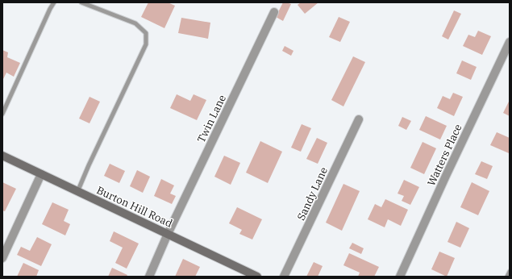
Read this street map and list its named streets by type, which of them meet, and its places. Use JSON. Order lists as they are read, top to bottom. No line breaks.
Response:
{"streets":{"street":["Twin Lane","Watters Place","Sandy Lane","Burton Hill Road"]},"crossings":[["Twin Lane","Burton Hill Road"]]}
